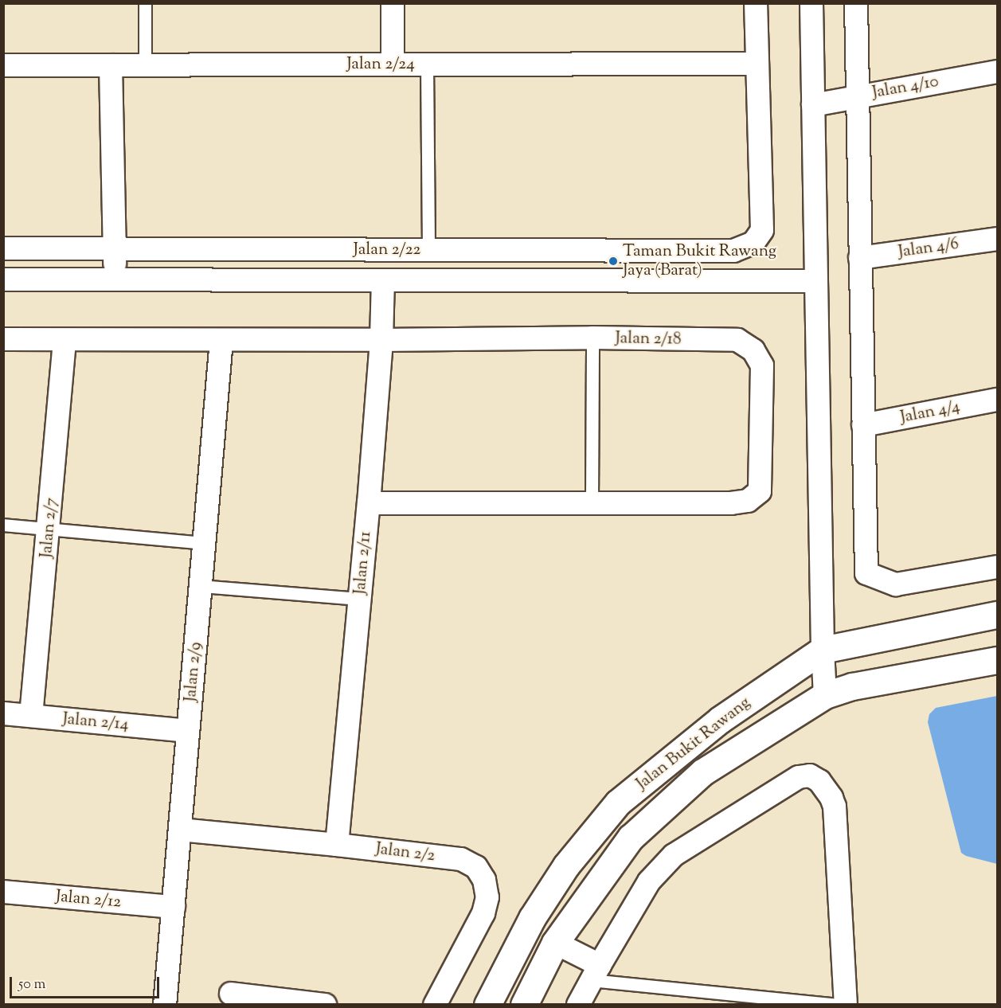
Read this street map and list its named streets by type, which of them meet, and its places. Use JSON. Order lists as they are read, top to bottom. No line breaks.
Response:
{"streets":{"street":["Jalan 2/24","Jalan 4/10","Jalan 4/6","Jalan 2/22","Jalan 2/18","Jalan 4/4","Jalan 2/7","Jalan 2/11","Jalan 2/9","Jalan 2/14","Jalan Bukit Rawang","Jalan 2/2","Jalan 2/12"]},"crossings":[["Jalan 2/24","Jalan 2/22"],["Jalan 2/18","Jalan 2/7"],["Jalan 2/18","Jalan 2/11"],["Jalan 2/18","Jalan 2/9"],["Jalan 2/7","Jalan 2/14"],["Jalan 2/11","Jalan 2/2"],["Jalan 2/9","Jalan 2/14"],["Jalan 2/9","Jalan 2/2"],["Jalan 2/9","Jalan 2/12"]],"places":["Taman Bukit Rawang Jaya (Barat)"],"scale_bar":"50 m"}
